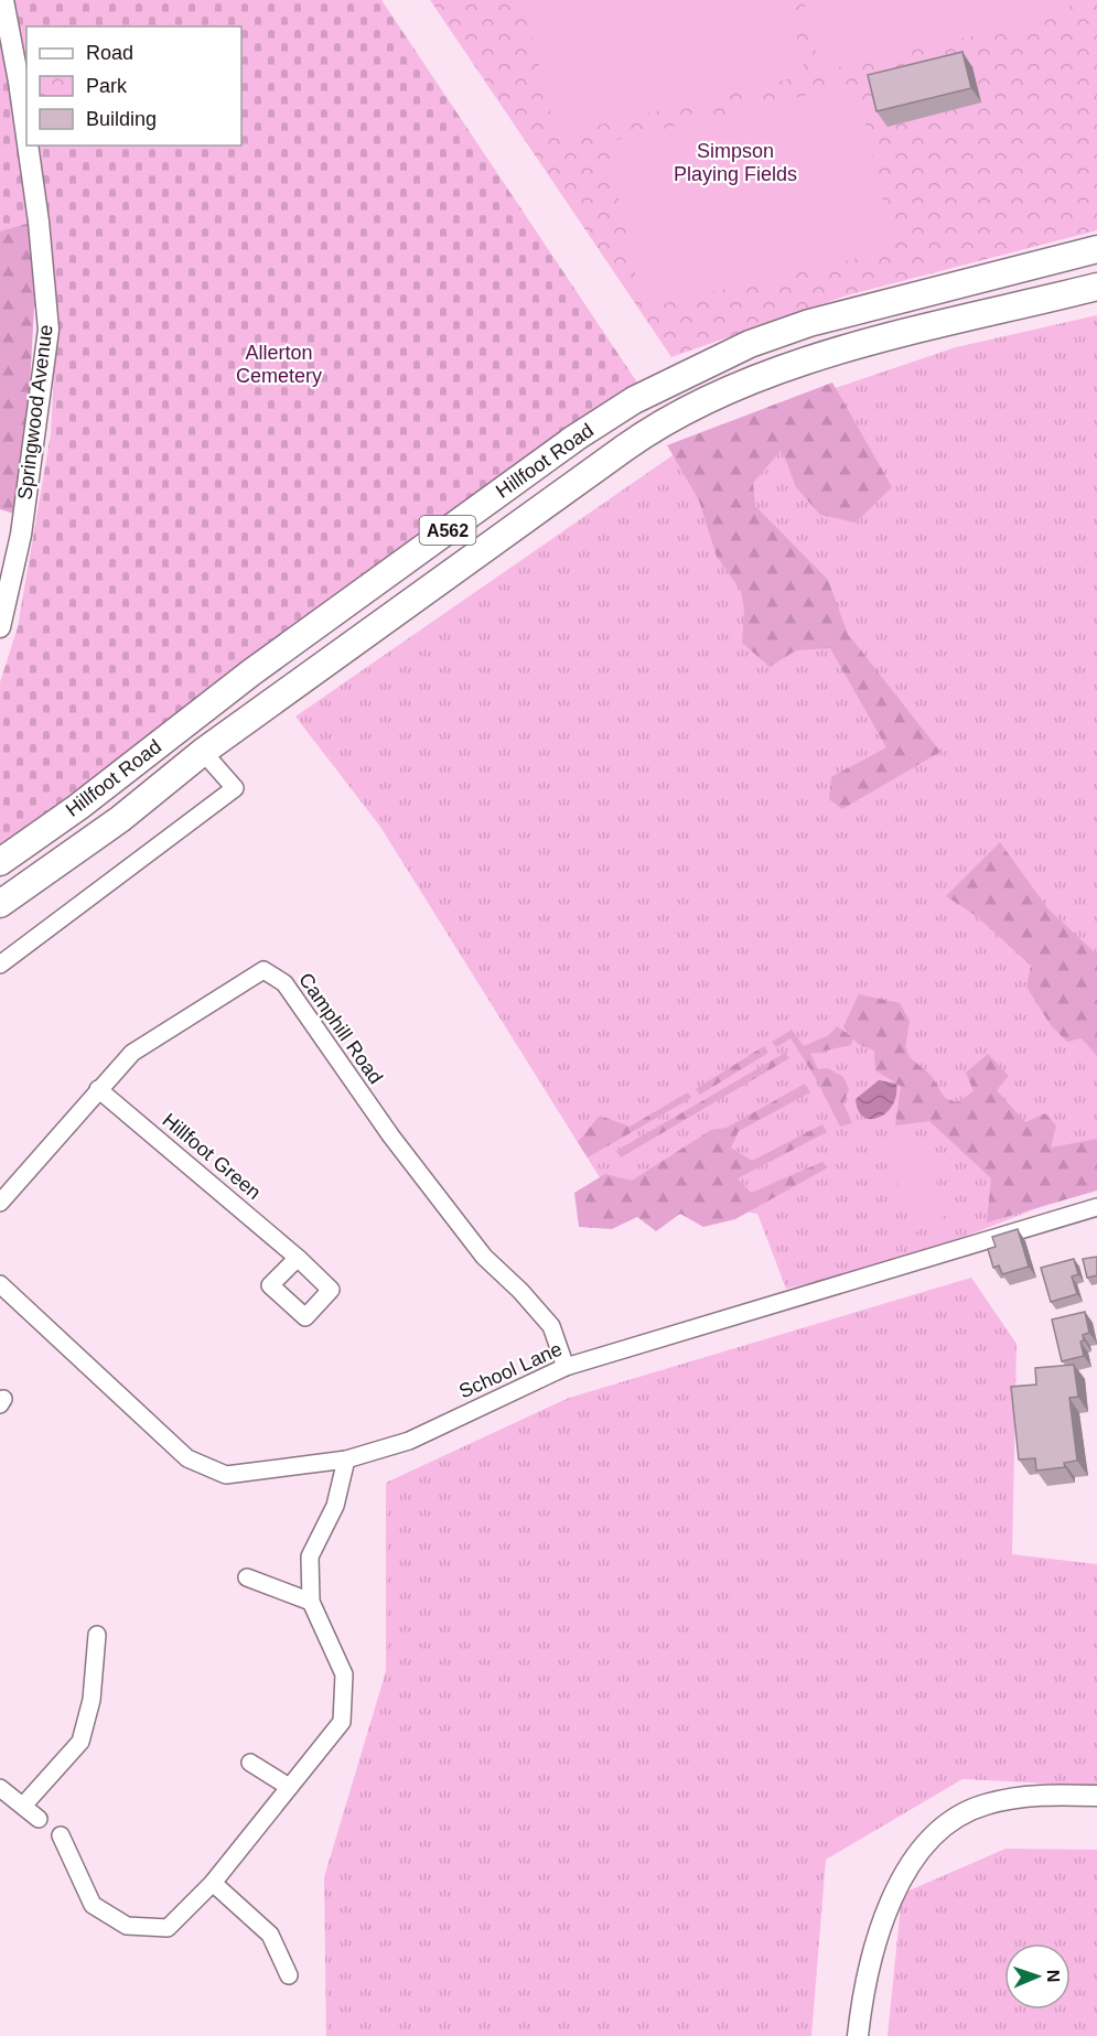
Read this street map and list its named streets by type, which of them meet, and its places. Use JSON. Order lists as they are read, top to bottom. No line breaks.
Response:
{"streets":{"highway":["Hillfoot Road","A562"],"street":["Springwood Avenue","Camphill Road","Hillfoot Green","School Lane"]},"crossings":[["Camphill Road","Hillfoot Green"],["Camphill Road","School Lane"]],"parks":["Simpson Playing Fields","Allerton Cemetery"],"legend":["Road","Park","Building"],"north":"right"}
